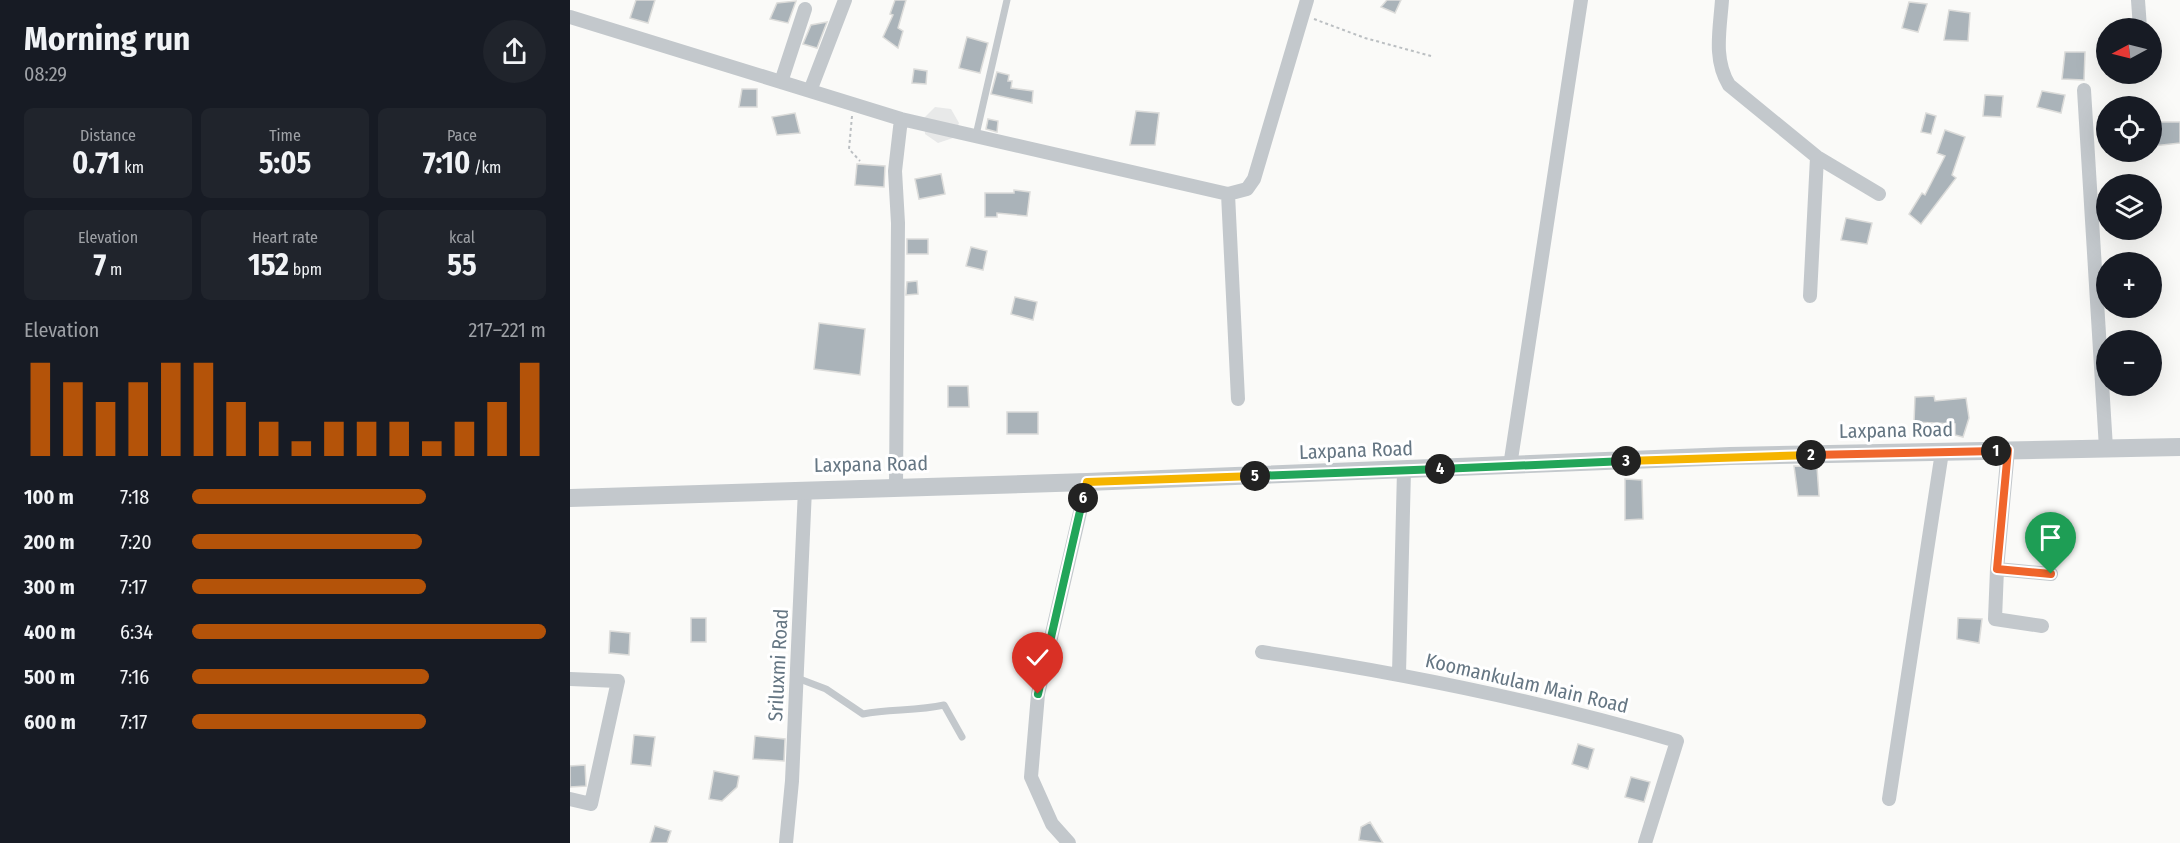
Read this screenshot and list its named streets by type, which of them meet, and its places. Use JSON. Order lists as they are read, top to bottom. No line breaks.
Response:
{"streets":{"street":["Laxpana Road","Sriluxmi Road","Koomankulam Main Road"]},"crossings":[["Laxpana Road","Sriluxmi Road"]],"north":"left","page":{"heading":["Morning run","08:29"],"map_buttons":["+","−"],"stats":[["Distance","0.71 km"],["Time","5:05"],["Pace","7:10 /km"],["Elevation","7 m"],["Heart rate","152 bpm"],["kcal","55"]],"chart":["Elevation","217–221 m"],"pins":["1","2","3","4","5","6"],"list":[{"name":"100 m","note":"7:18"},{"name":"200 m","note":"7:20"},{"name":"300 m","note":"7:17"},{"name":"400 m","note":"6:34"},{"name":"500 m","note":"7:16"},{"name":"600 m","note":"7:17"}]}}
